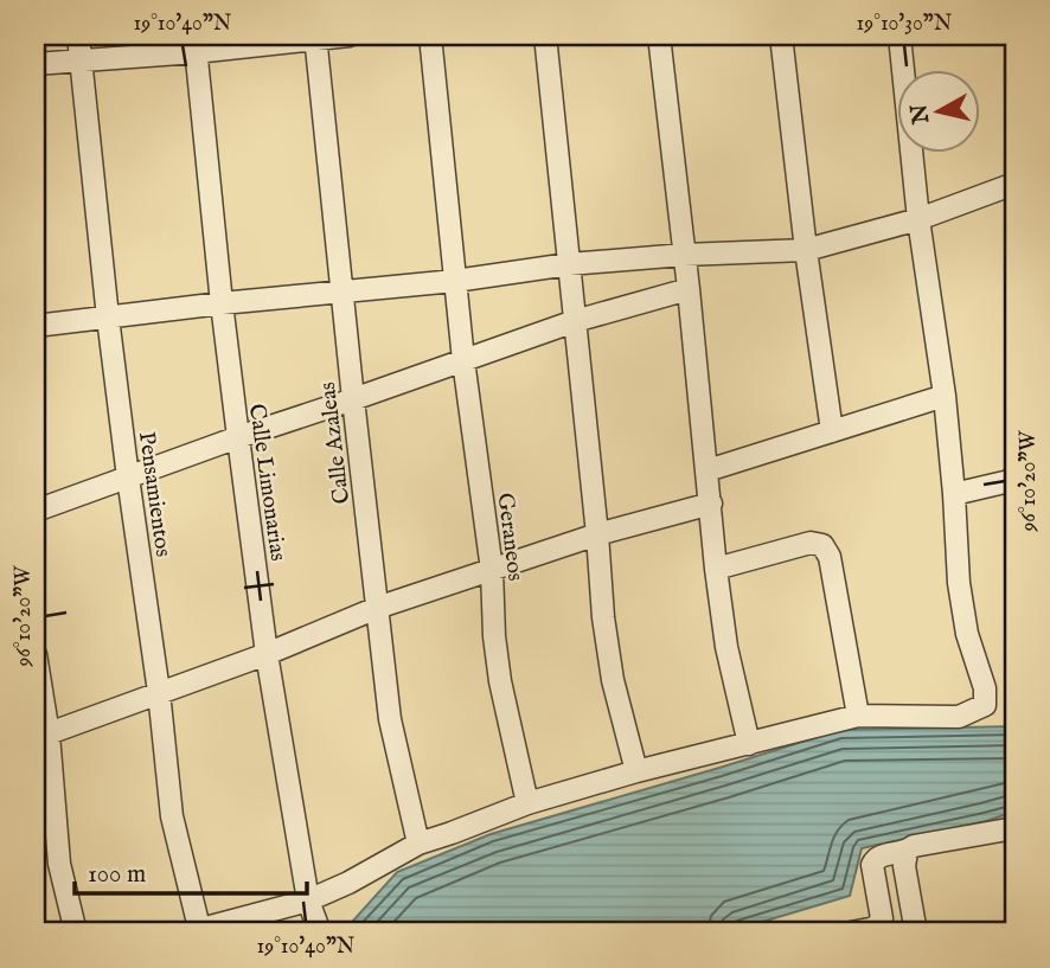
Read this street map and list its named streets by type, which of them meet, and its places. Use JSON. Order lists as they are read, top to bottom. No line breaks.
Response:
{"streets":{"street":["Calle Azaleas","Calle Limonarias","Pensamientos","Geraneos"]},"scale_bar":"100 m","north":"left","coordinates":["19°10'40\"N","19°10'30\"N","96°10'20\"W"]}
